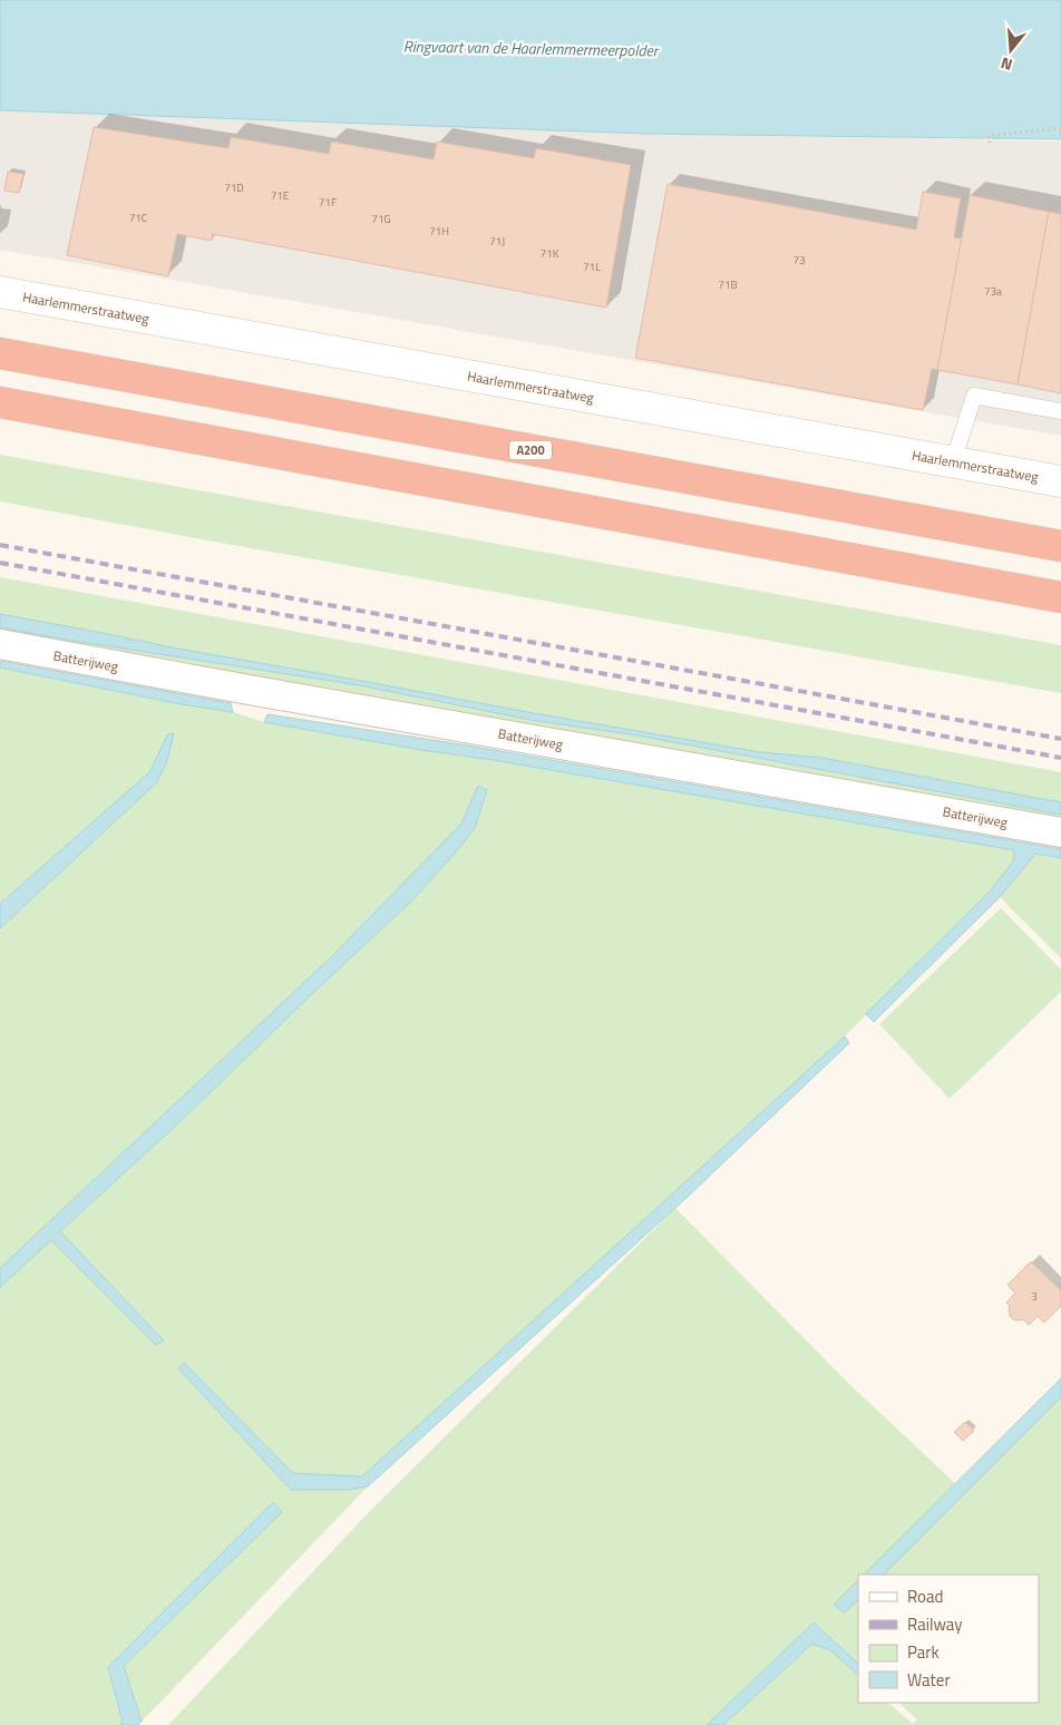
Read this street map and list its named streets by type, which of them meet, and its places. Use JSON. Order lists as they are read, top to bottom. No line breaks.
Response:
{"streets":{"highway":["A200"],"main road":["Haarlemmerstraatweg"],"street":["Batterijweg"]},"water":["Ringvaart van de Haarlemmermeerpolder"],"house_numbers":["71D","71E","71F","71C","71G","71H","71J","71K","73","71L","71B","73a","3"],"legend":["Road","Railway","Park","Water"],"north":"bottom"}
